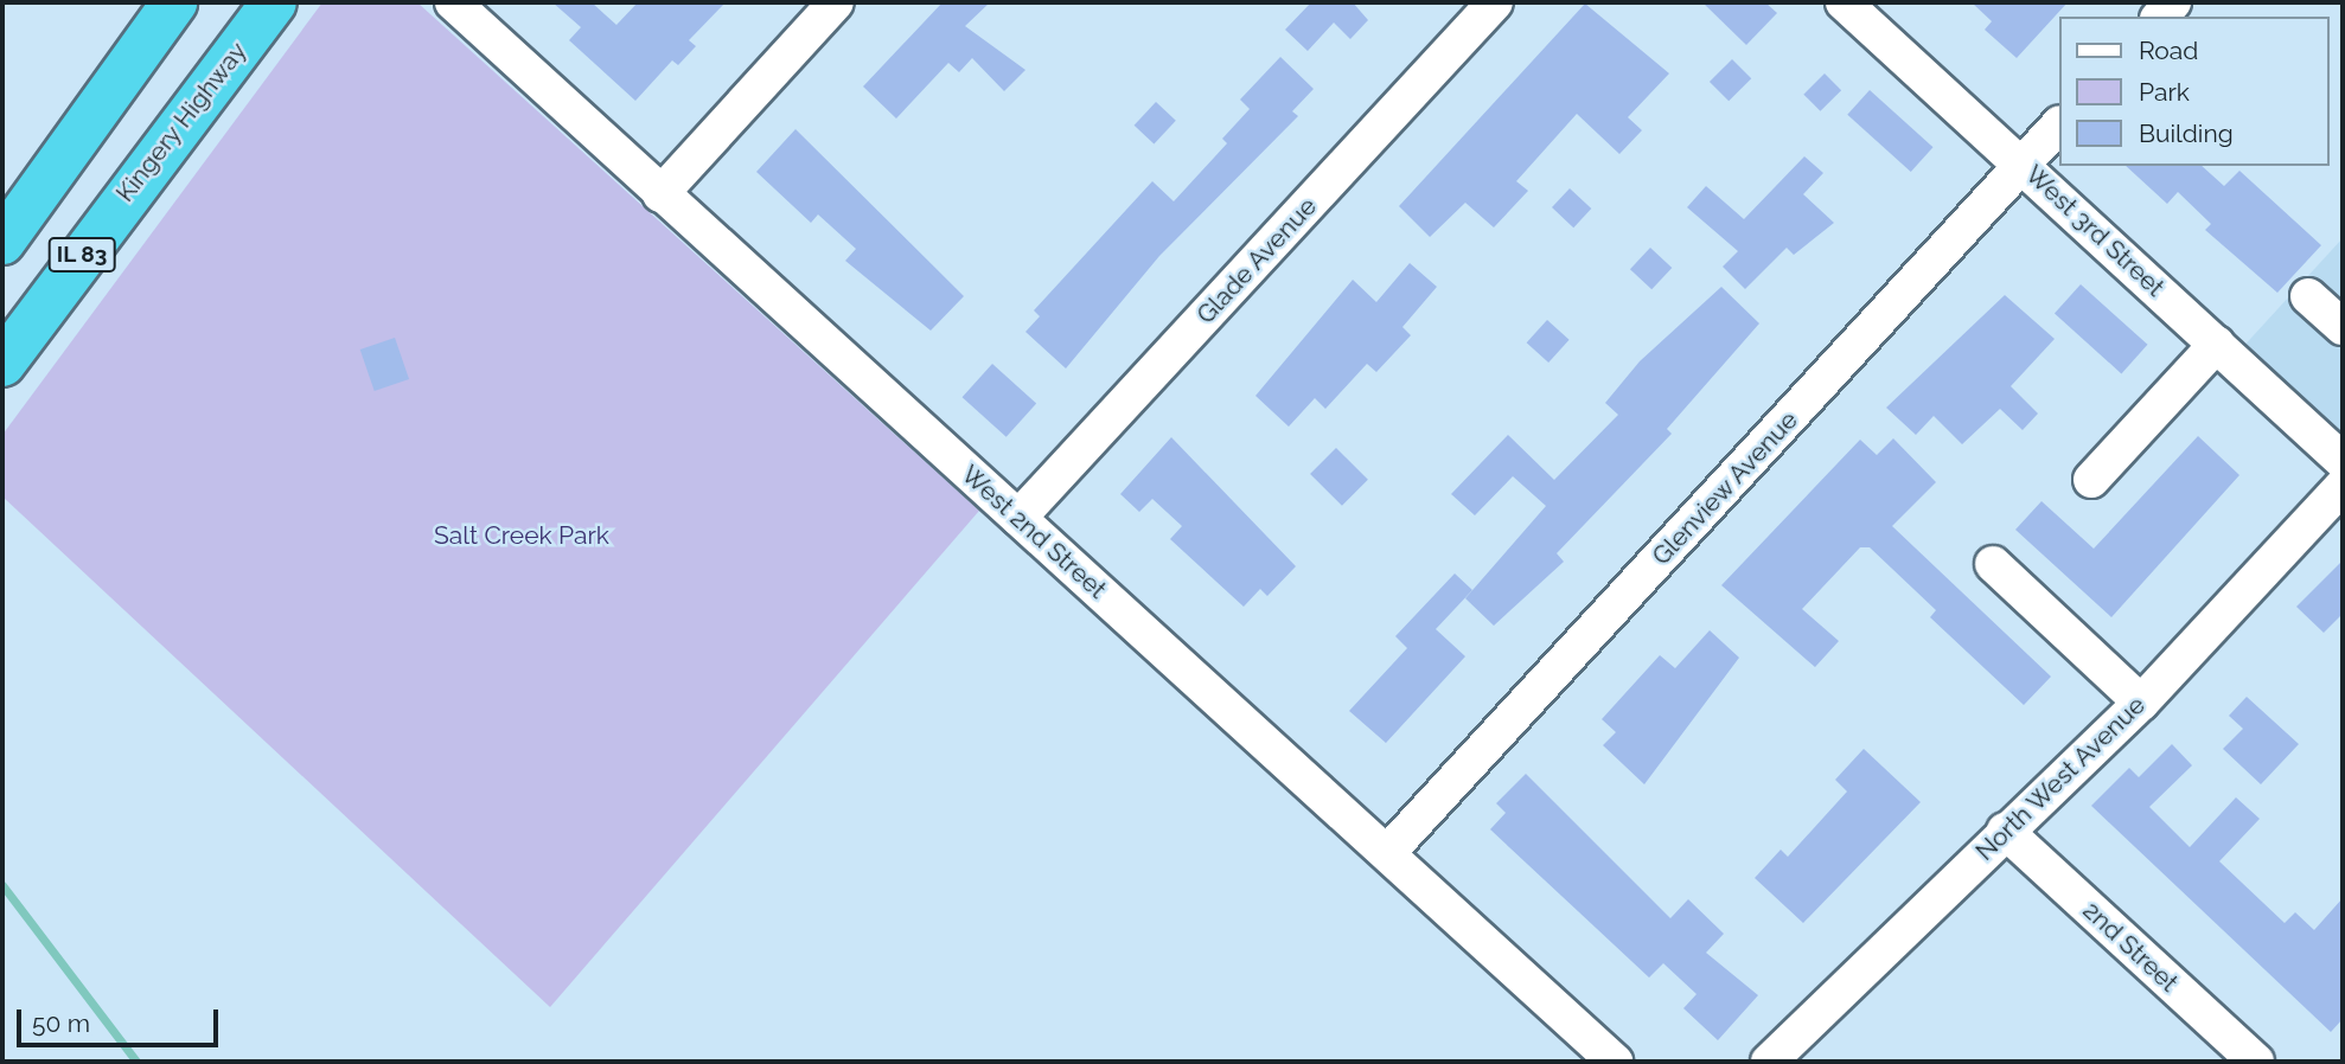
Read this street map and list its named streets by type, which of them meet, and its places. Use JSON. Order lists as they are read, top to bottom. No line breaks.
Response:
{"streets":{"highway":["Kingery Highway","IL 83"],"street":["West 3rd Street","Glade Avenue","Glenview Avenue","West 2nd Street","North West Avenue","2nd Street"]},"crossings":[["West 3rd Street","Glenview Avenue"],["Glade Avenue","West 2nd Street"],["Glenview Avenue","West 2nd Street"],["North West Avenue","2nd Street"]],"parks":["Salt Creek Park"],"legend":["Road","Park","Building"],"scale_bar":"50 m"}
